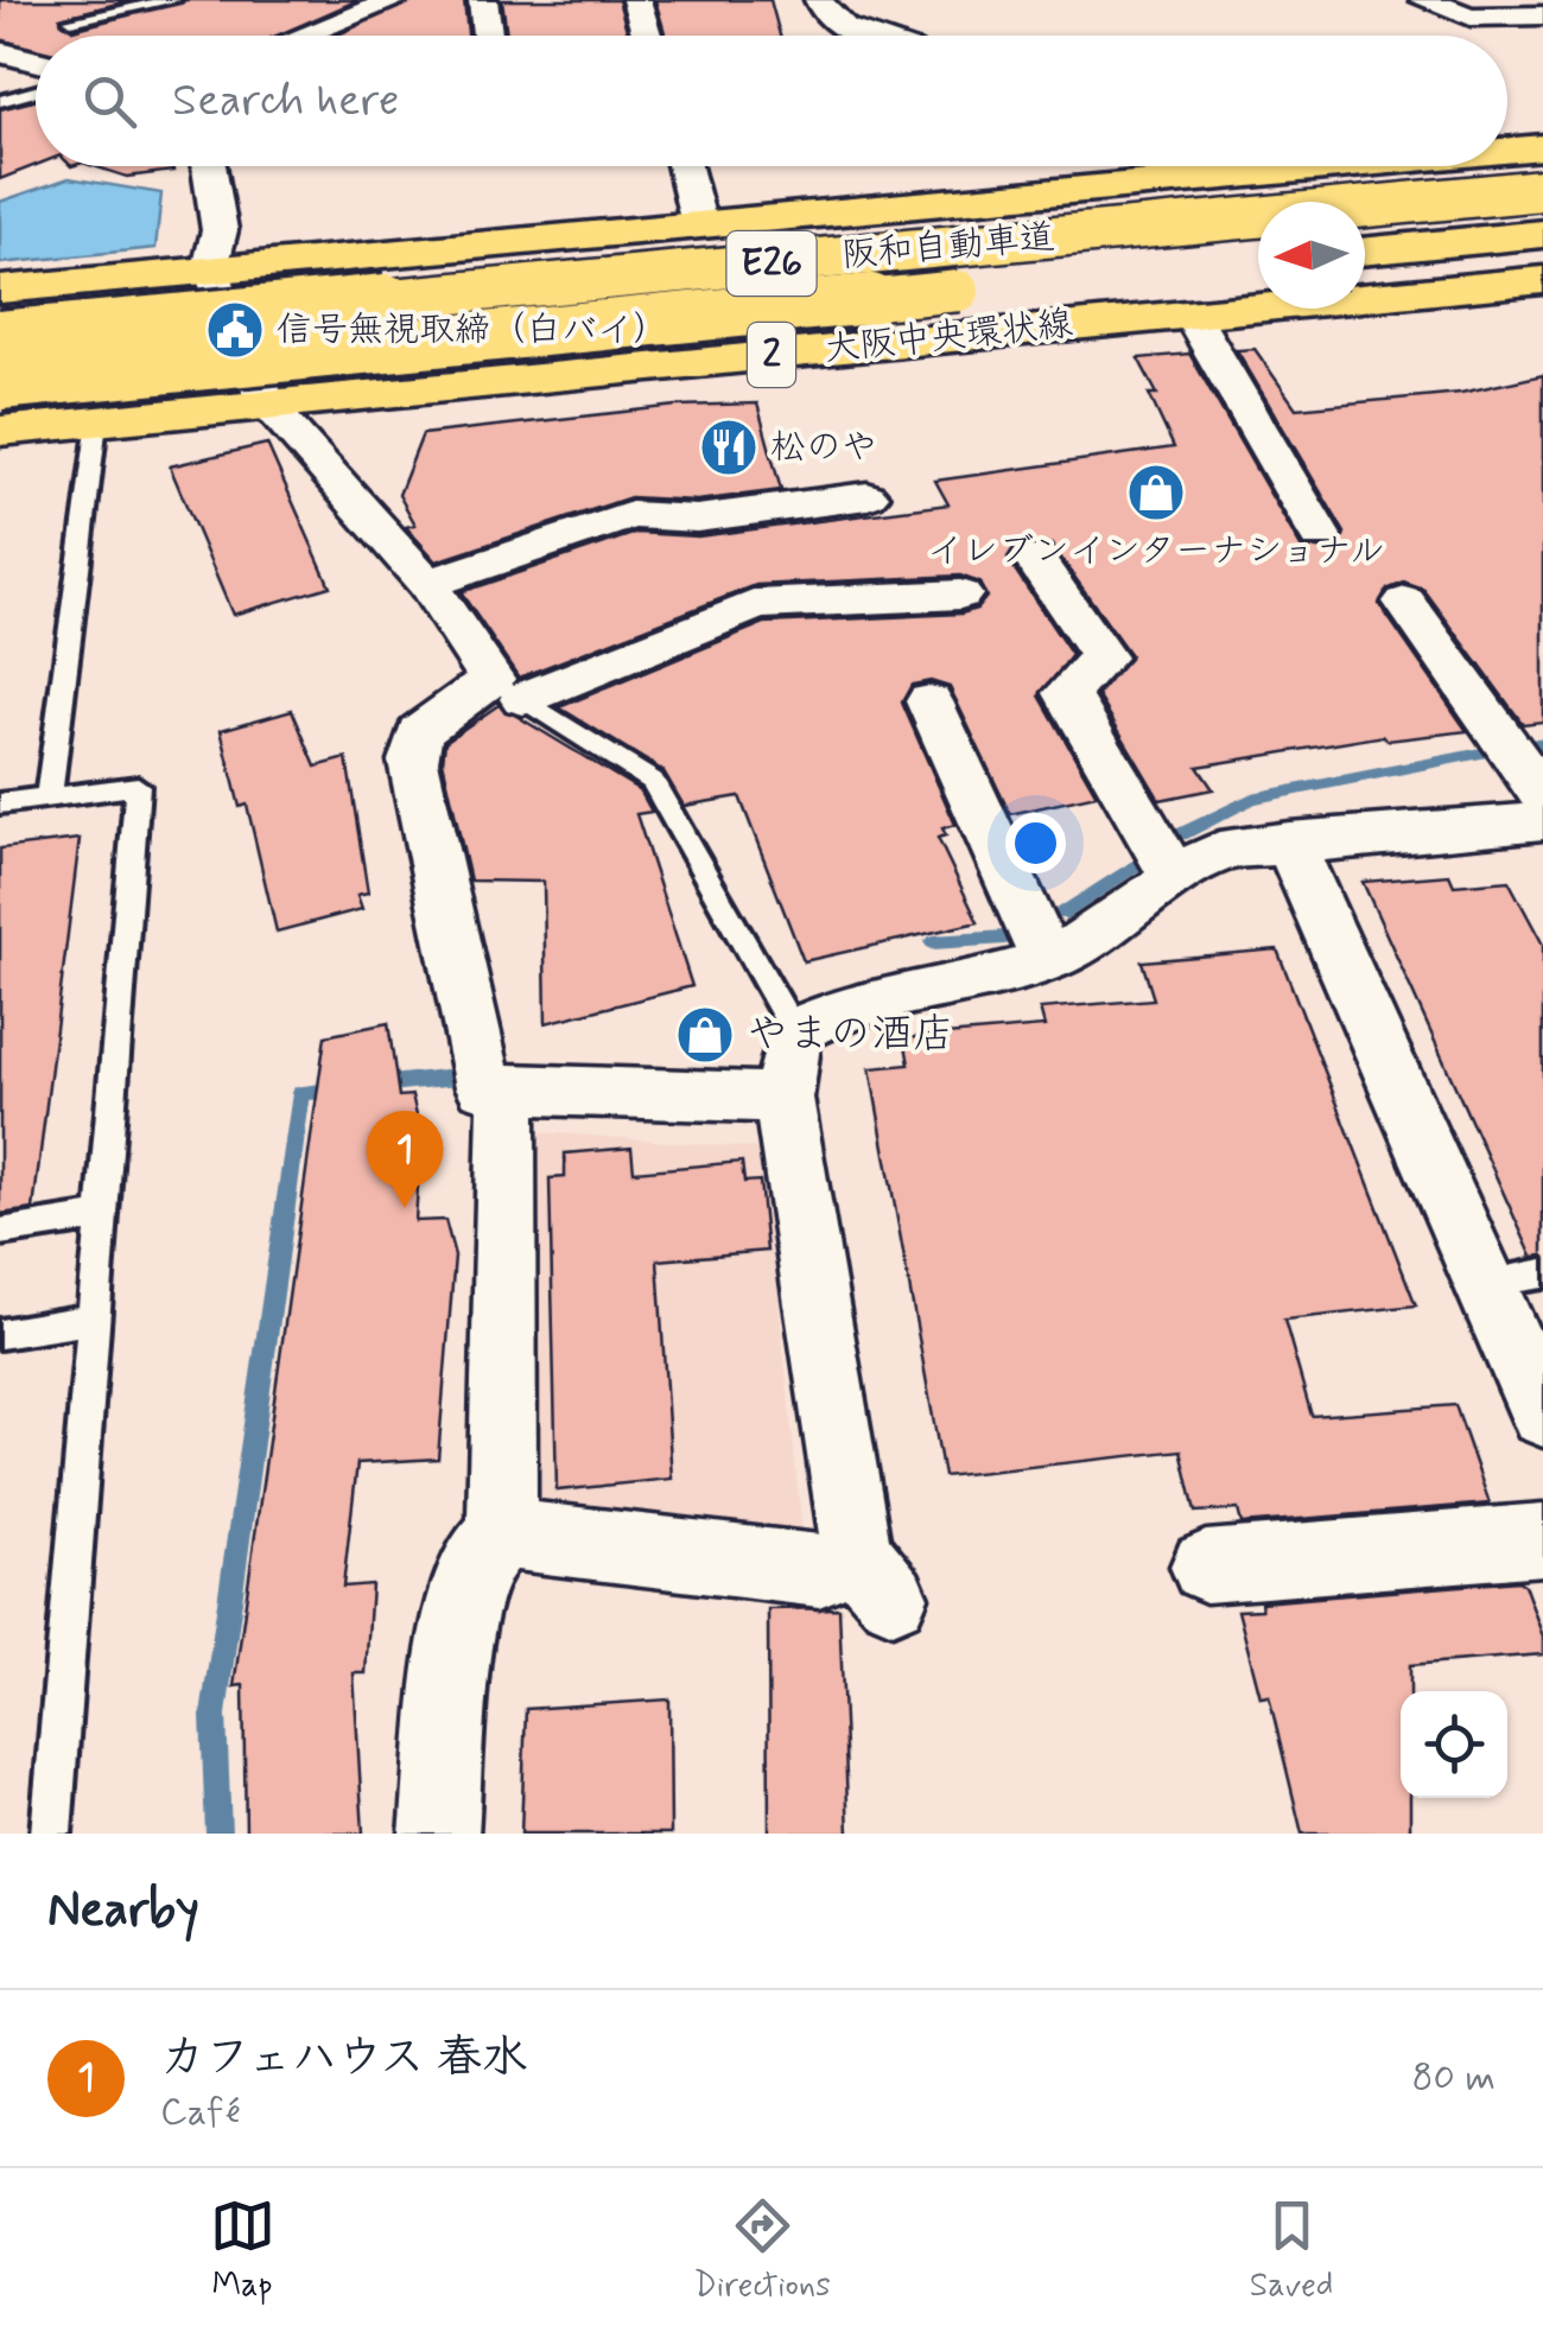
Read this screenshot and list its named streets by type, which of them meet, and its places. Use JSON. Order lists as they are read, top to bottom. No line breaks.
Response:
{"streets":{"main road":["阪和自動車道","E26","大阪中央環状線","2"]},"places":{"public building":["信号無視取締（白バイ）"],"restaurant":["松のや"],"shop":["イレブンインターナショナル","やまの酒店"]},"north":"left","page":{"search":"Search here","pins":"1","heading":"Nearby","list":[{"mark":"1","name":"カフェハウス 春水","note":"Café","value":"80 m"}],"nav":["Map","Directions","Saved"]}}
